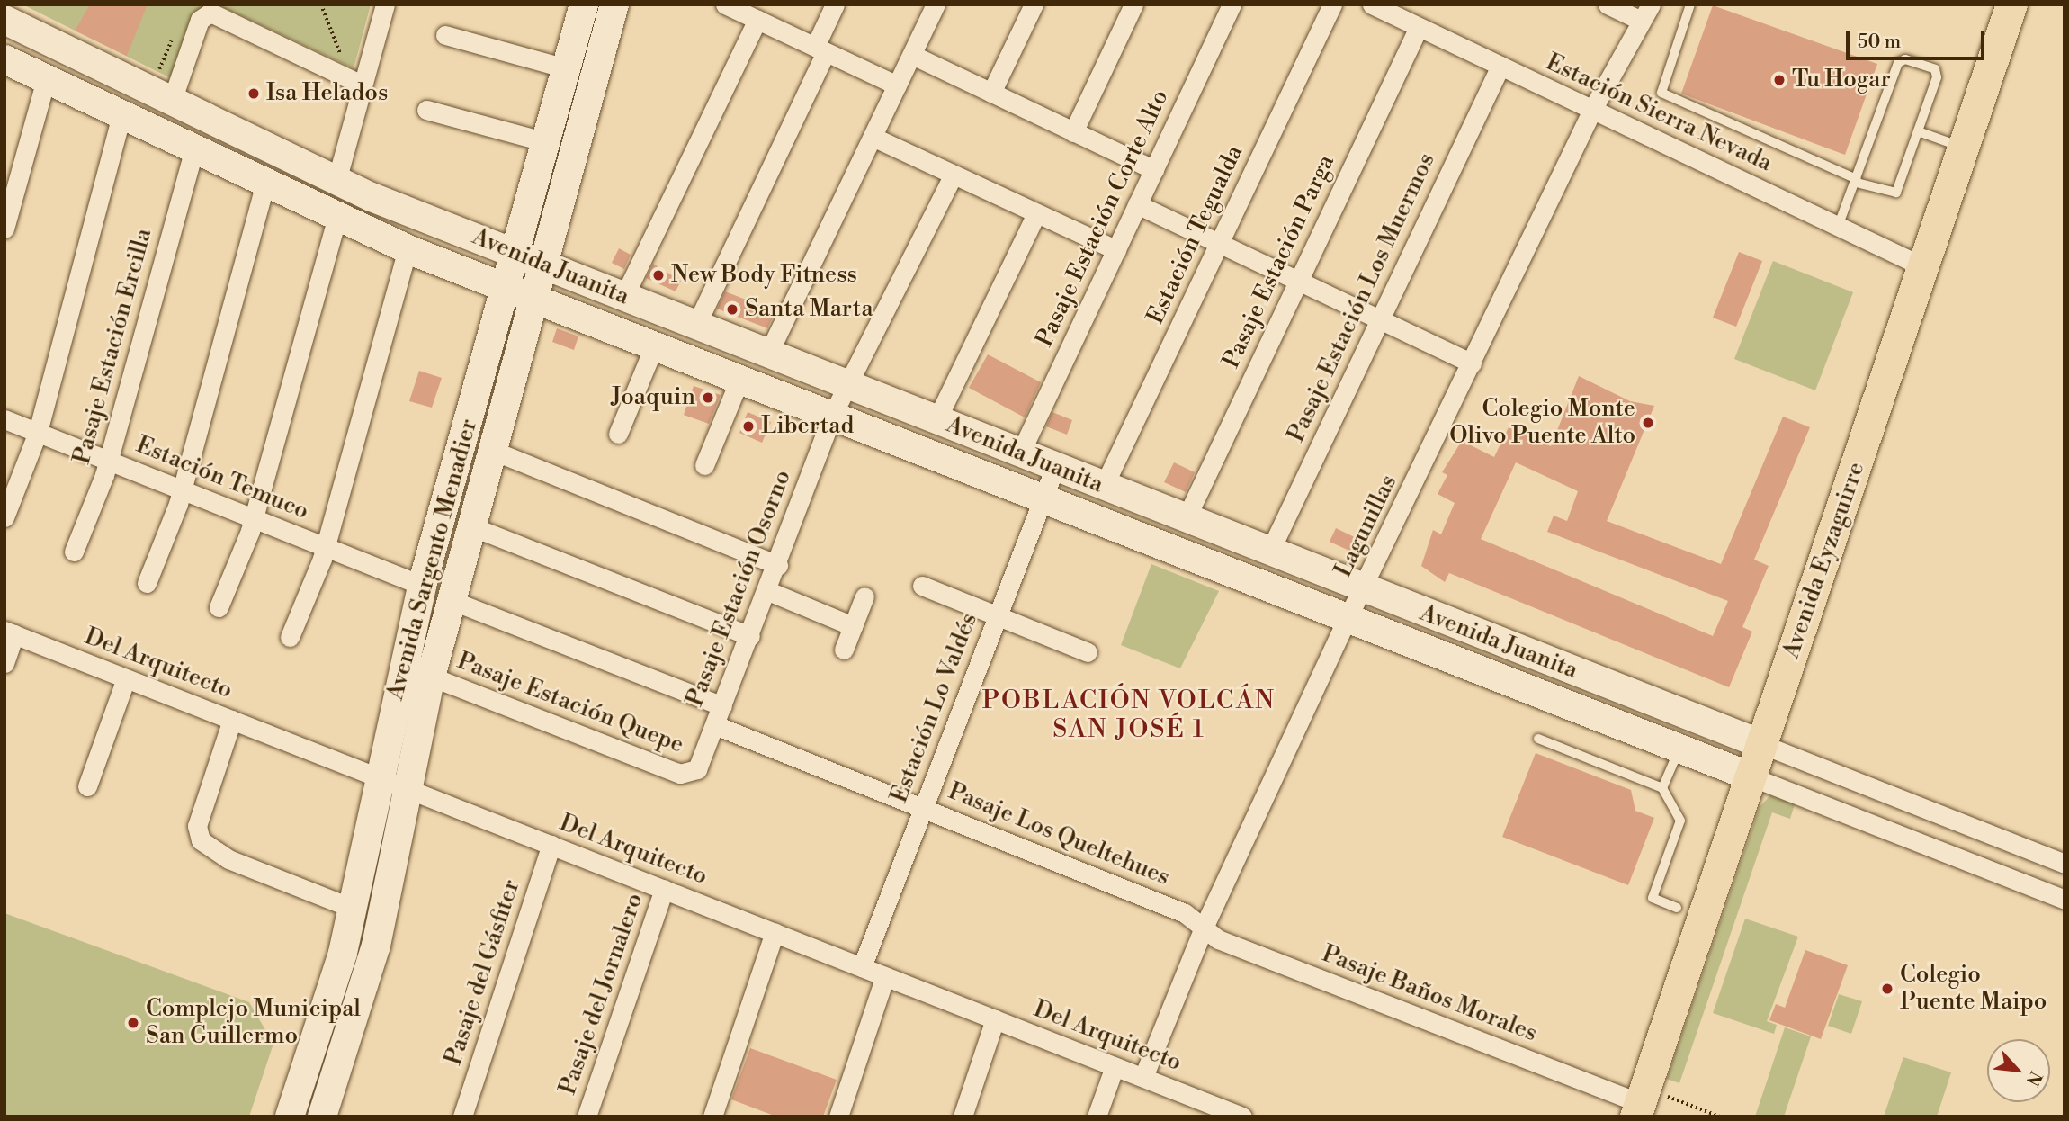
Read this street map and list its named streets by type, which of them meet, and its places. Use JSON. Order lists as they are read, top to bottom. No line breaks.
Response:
{"streets":{"main road":["Avenida Juanita","Avenida Sargento Menadier","Avenida Eyzaguirre"],"street":["Estación Sierra Nevada","Pasaje Estación Corte Alto","Estación Tegualda","Pasaje Estación Parga","Pasaje Estación Los Muermos","Pasaje Estación Ercilla","Estación Temuco","Lagunillas","Pasaje Estación Osorno","Del Arquitecto","Pasaje Estación Quepe","Estación Lo Valdés","Pasaje Los Queltehues","Pasaje del Gásfiter","Pasaje del Jornalero","Pasaje Baños Morales"]},"crossings":[["Estación Sierra Nevada","Pasaje Estación Parga"],["Estación Sierra Nevada","Pasaje Estación Los Muermos"],["Estación Sierra Nevada","Lagunillas"],["Estación Sierra Nevada","Avenida Eyzaguirre"],["Pasaje Estación Corte Alto","Avenida Juanita"],["Estación Tegualda","Avenida Juanita"],["Pasaje Estación Parga","Avenida Juanita"],["Avenida Juanita","Pasaje Estación Los Muermos"],["Avenida Juanita","Pasaje Estación Ercilla"],["Avenida Juanita","Lagunillas"],["Avenida Juanita","Avenida Sargento Menadier"],["Avenida Juanita","Avenida Eyzaguirre"],["Avenida Juanita","Pasaje Estación Osorno"],["Avenida Juanita","Estación Lo Valdés"],["Pasaje Estación Ercilla","Estación Temuco"],["Estación Temuco","Avenida Sargento Menadier"],["Lagunillas","Del Arquitecto"],["Lagunillas","Pasaje Los Queltehues"],["Lagunillas","Pasaje Baños Morales"],["Avenida Sargento Menadier","Del Arquitecto"],["Avenida Sargento Menadier","Pasaje Estación Quepe"],["Avenida Eyzaguirre","Pasaje Baños Morales"],["Pasaje Estación Osorno","Pasaje Estación Quepe"],["Pasaje Estación Osorno","Pasaje Los Queltehues"],["Del Arquitecto","Estación Lo Valdés"],["Del Arquitecto","Pasaje del Gásfiter"],["Del Arquitecto","Pasaje del Jornalero"],["Estación Lo Valdés","Pasaje Los Queltehues"],["Pasaje Los Queltehues","Pasaje Baños Morales"]],"districts":["POBLACIÓN VOLCÁN SAN JOSÉ 1"],"places":["Tu Hogar","Isa Helados","New Body Fitness","Santa Marta","Joaquin","Colegio Monte Olivo Puente Alto","Libertad","Colegio Puente Maipo","Complejo Municipal San Guillermo"],"scale_bar":"50 m","north":"bottom right"}
